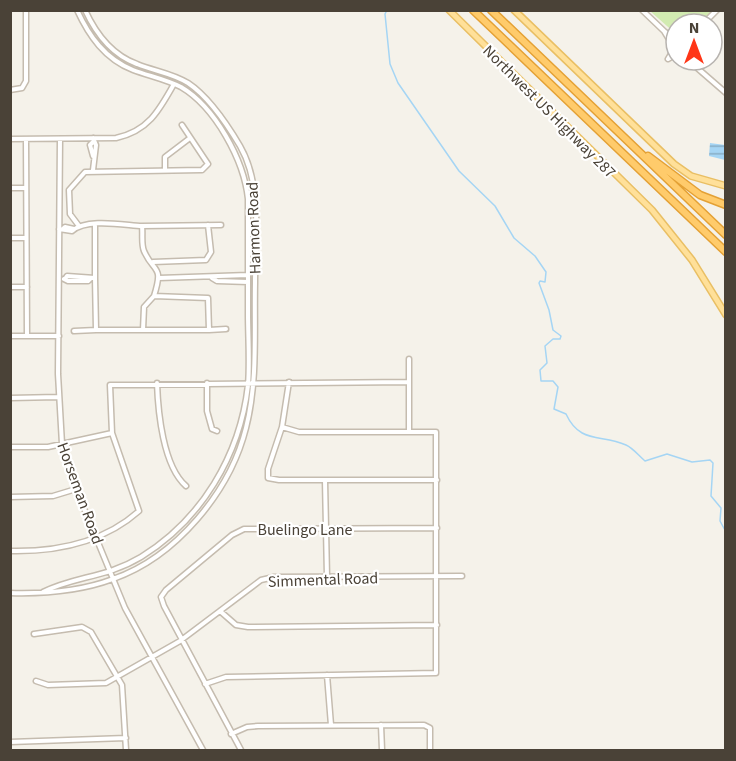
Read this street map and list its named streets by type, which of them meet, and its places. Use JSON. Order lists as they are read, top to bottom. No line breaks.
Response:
{"streets":{"main road":["Northwest US Highway 287"],"street":["Harmon Road","Horseman Road","Buelingo Lane","Simmental Road"]},"crossings":[["Harmon Road","Horseman Road"],["Horseman Road","Simmental Road"],["Buelingo Lane","Simmental Road"]],"north":"top"}
